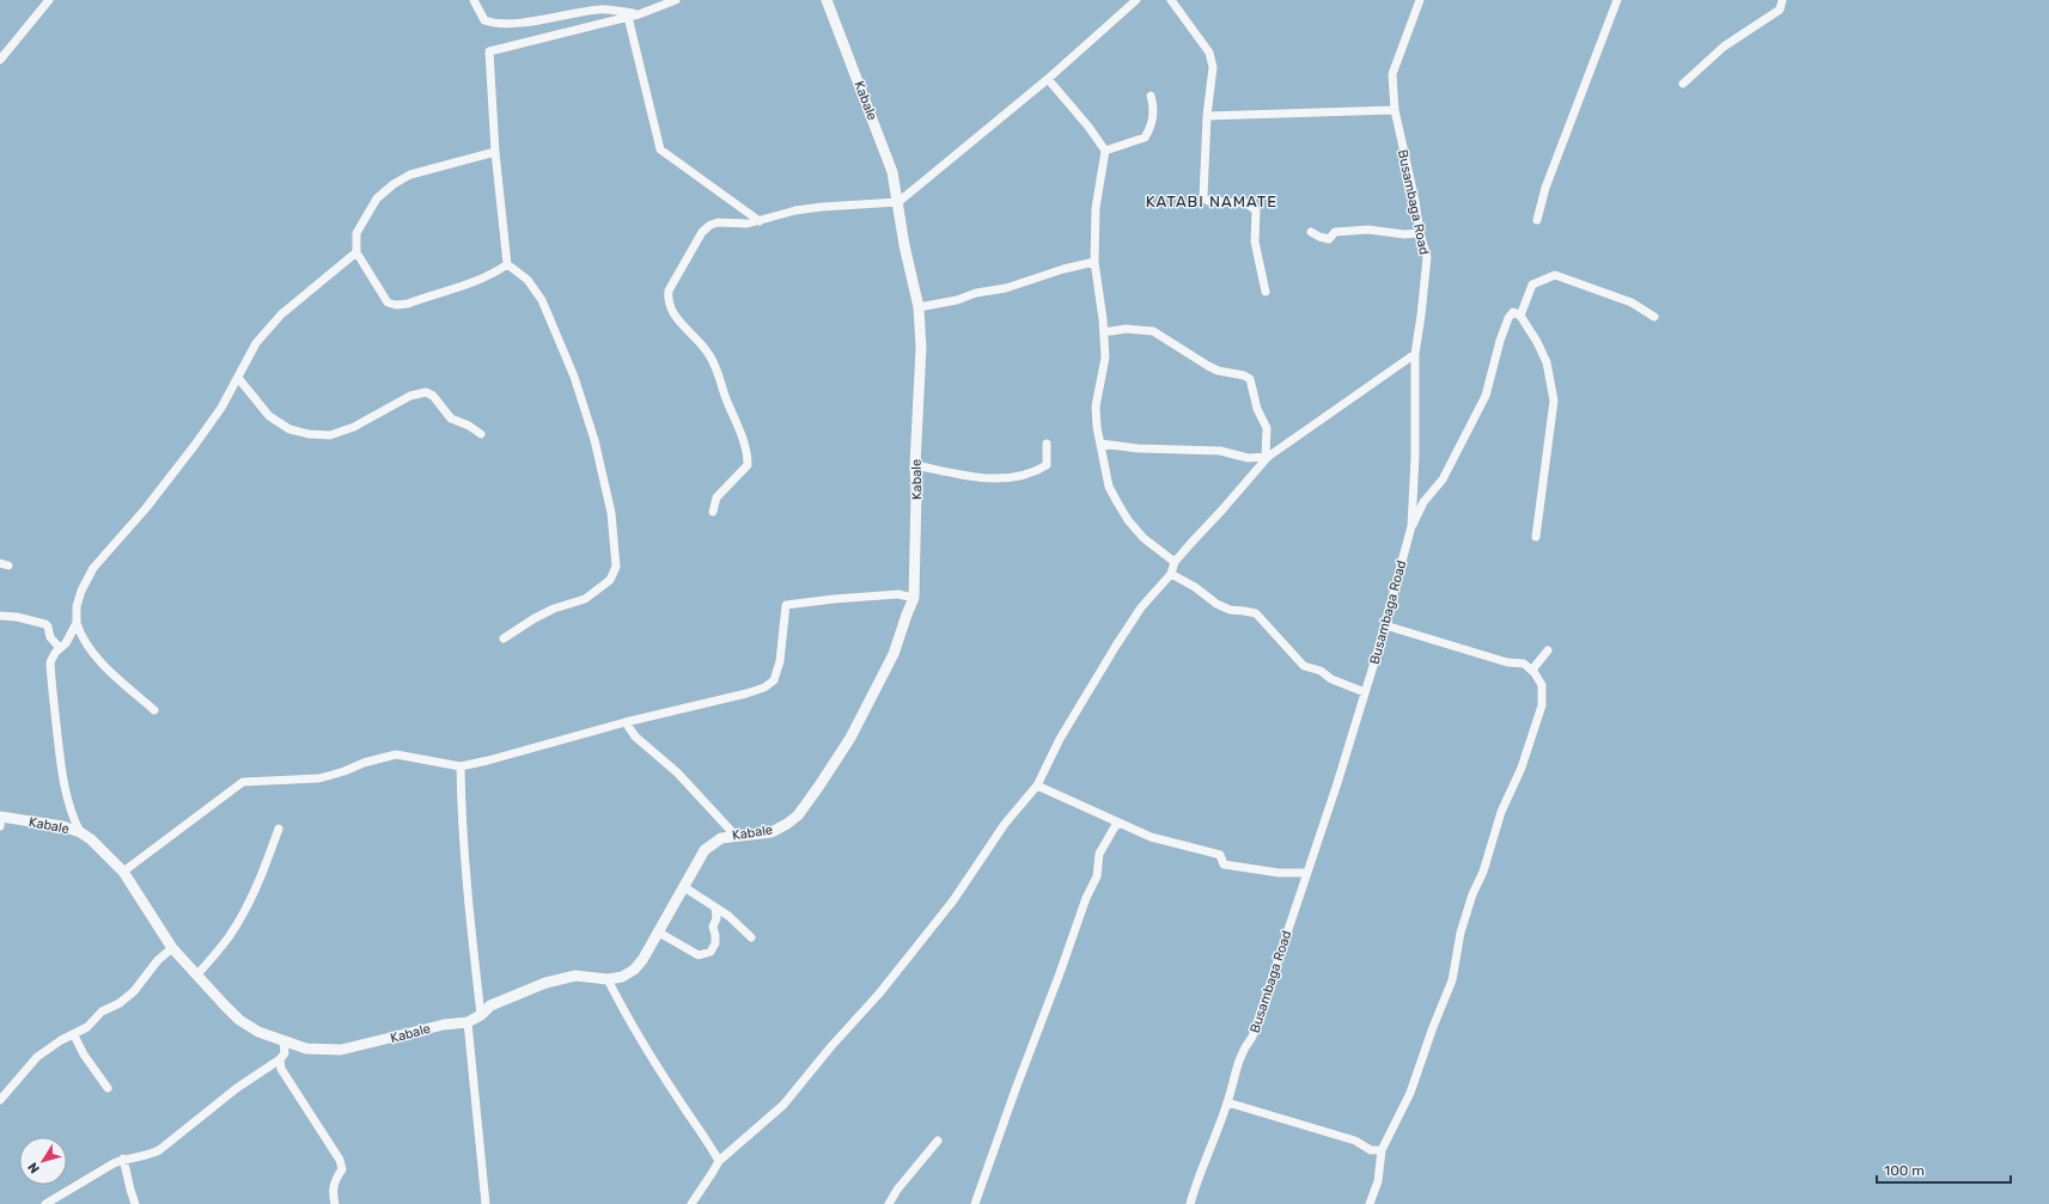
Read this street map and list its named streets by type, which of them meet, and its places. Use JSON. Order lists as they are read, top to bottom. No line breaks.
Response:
{"streets":{"street":["Kabale","Busambaga Road"]},"districts":["KATABI NAMATE"],"scale_bar":"100 m","north":"bottom left"}
